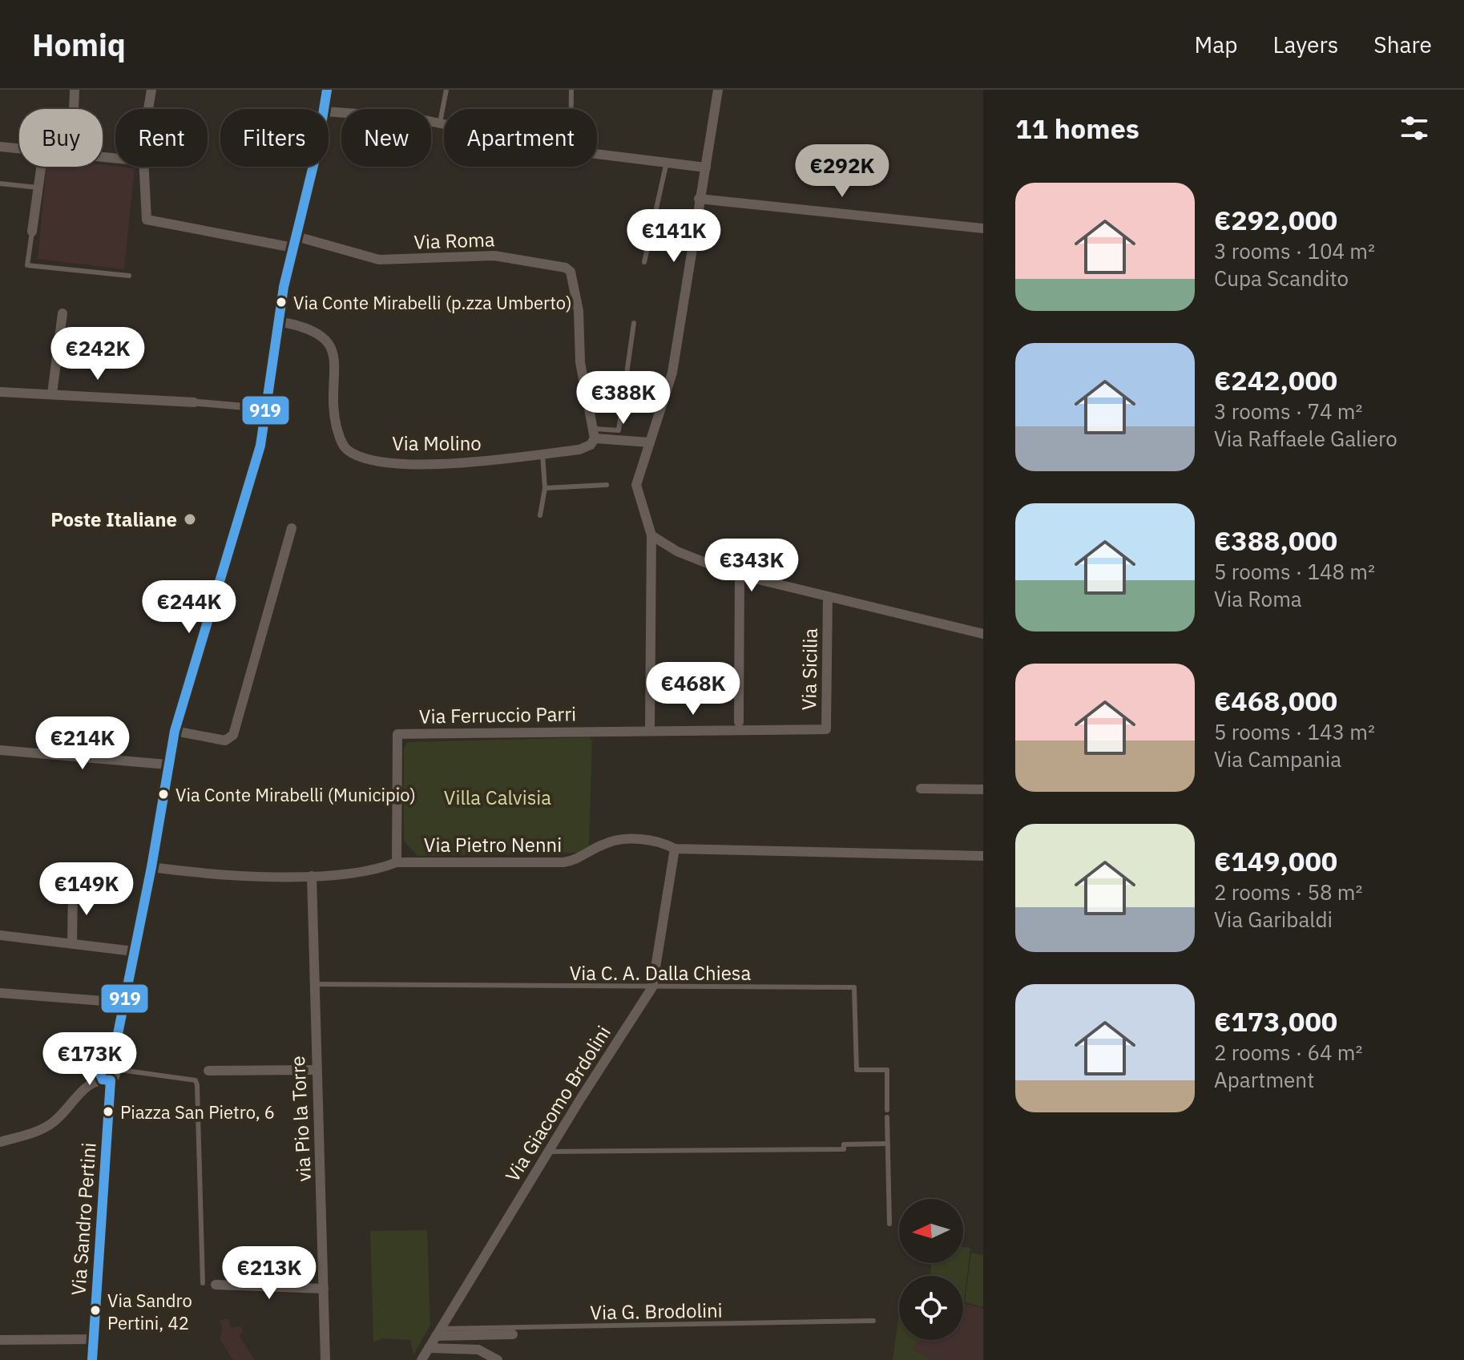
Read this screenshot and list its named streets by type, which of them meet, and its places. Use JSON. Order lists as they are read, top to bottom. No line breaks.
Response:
{"streets":{"street":["Via Roma","Via Molino","Via Sicilia","Via Ferruccio Parri","Via Pietro Nenni","Via Giacomo Brdolini","via Pio la Torre","Via Sandro Pertini"],"lane":["Via C. A. Dalla Chiesa","Via G. Brodolini"]},"crossings":[["Via Roma","Via Molino"],["Via Ferruccio Parri","Via Pietro Nenni"],["Via Pietro Nenni","Via Giacomo Brdolini"],["Via Pietro Nenni","via Pio la Torre"],["Via C. A. Dalla Chiesa","Via Giacomo Brdolini"],["Via C. A. Dalla Chiesa","via Pio la Torre"],["Via Giacomo Brdolini","Via G. Brodolini"]],"parks":["Villa Calvisia"],"places":["Via Conte Mirabelli (p.zza Umberto)","Poste Italiane","Via Conte Mirabelli (Municipio)","Piazza San Pietro, 6","Via Sandro Pertini, 42"],"lines":["transit line 919"],"north":"left","page":{"header":"Homiq","nav":["Map","Layers","Share"],"heading":"11 homes","chip":["Buy","Rent","Filters","New","Apartment"],"price":["€292K","€141K","€242K","€388K","€343K","€244K","€468K","€214K","€149K","€173K","€213K"],"list":[{"name":"€292,000","note":"3 rooms · 104 m² · Cupa Scandito"},{"name":"€242,000","note":"3 rooms · 74 m² · Via Raffaele Galiero"},{"name":"€388,000","note":"5 rooms · 148 m² · Via Roma"},{"name":"€468,000","note":"5 rooms · 143 m² · Via Campania"},{"name":"€149,000","note":"2 rooms · 58 m² · Via Garibaldi"},{"name":"€173,000","note":"2 rooms · 64 m² · Apartment"}]}}
